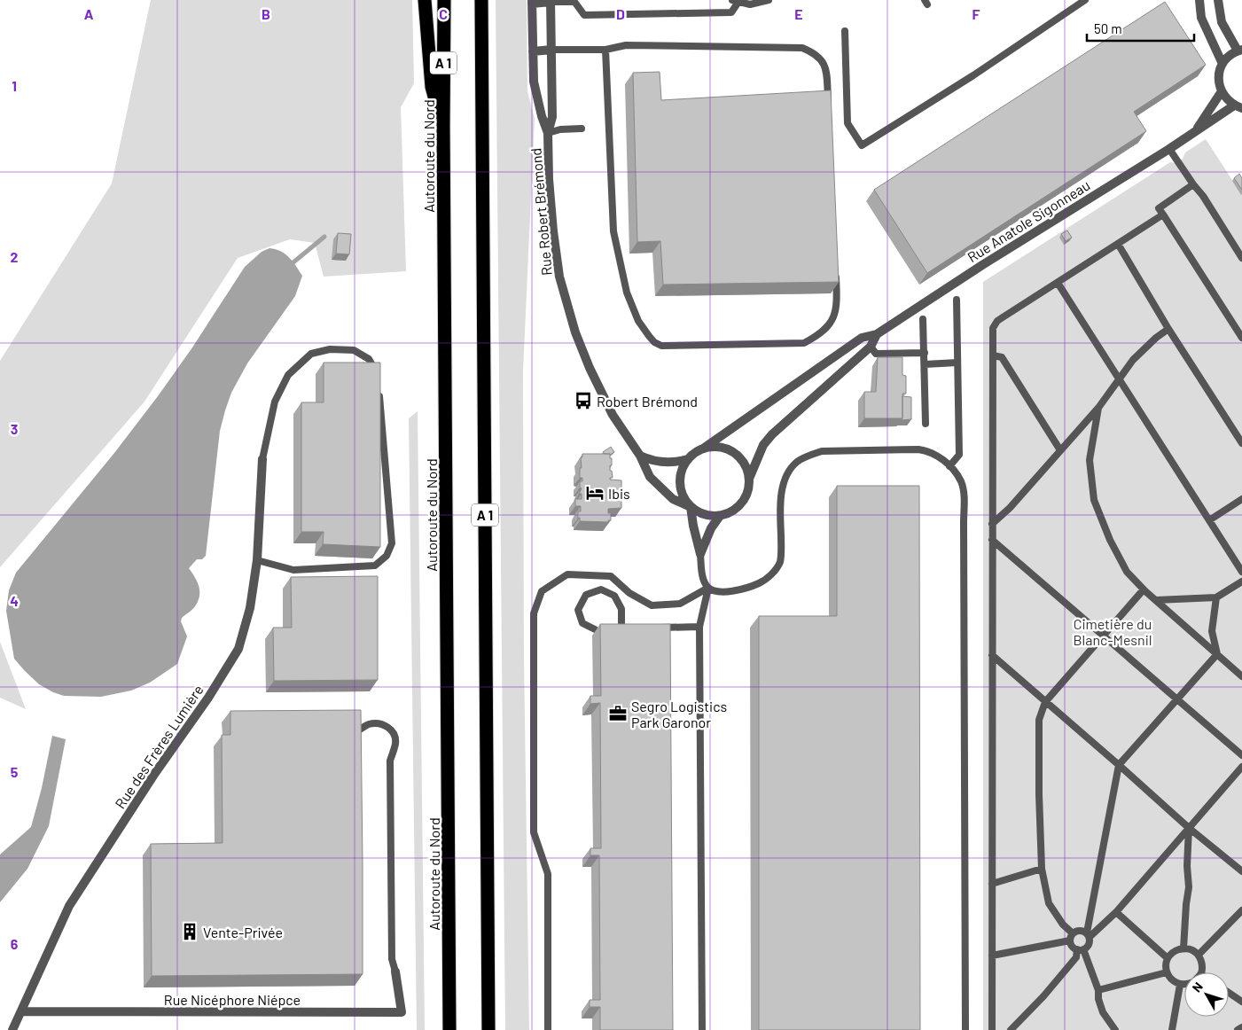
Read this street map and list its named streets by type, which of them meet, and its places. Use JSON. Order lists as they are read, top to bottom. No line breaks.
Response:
{"streets":{"highway":["A 1","Autoroute du Nord"],"street":["Rue Robert Brémond","Rue Anatole Sigonneau","Rue des Frères Lumière","Rue Nicéphore Niépce"]},"crossings":[["Rue Robert Brémond","Rue Anatole Sigonneau"],["Rue des Frères Lumière","Rue Nicéphore Niépce"]],"parks":["Cimetière du Blanc-Mesnil"],"places":{"bus stop":["Robert Brémond"],"hotel":["Ibis"],"office":["Segro Logistics Park Garonor"],"building":["Vente-Privée"]},"scale_bar":"50 m","north":"top left","grid":{"columns":["A","B","C","D","E","F"],"rows":["1","2","3","4","5","6"]}}
